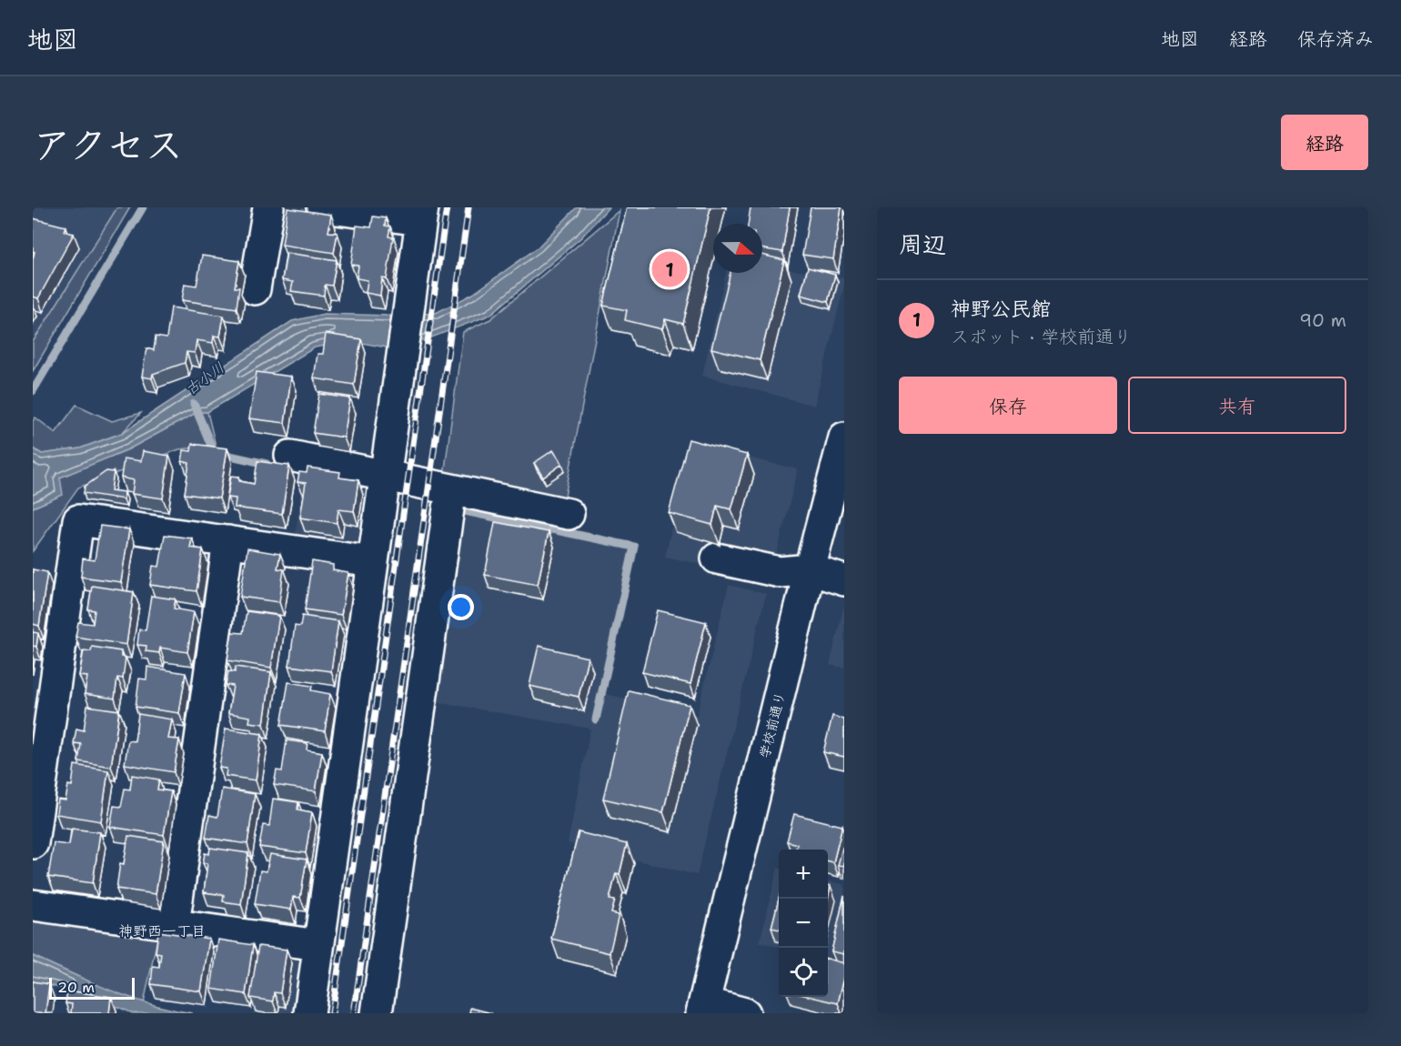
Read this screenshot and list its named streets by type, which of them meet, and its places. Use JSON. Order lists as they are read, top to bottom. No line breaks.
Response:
{"streets":{"street":["学校前通り"]},"districts":["神野西一丁目"],"water":["古小川"],"scale_bar":"20 m","north":"right","page":{"header":"地図","nav":["地図","経路","保存済み"],"title":"アクセス","buttons":["経路",["保存","共有"]],"heading":"周辺","pins":"1","list":[{"mark":"1","name":"神野公民館","note":"スポット · 学校前通り","value":"90 m"}],"map_buttons":["+","−"],"scale":"20 m"}}
